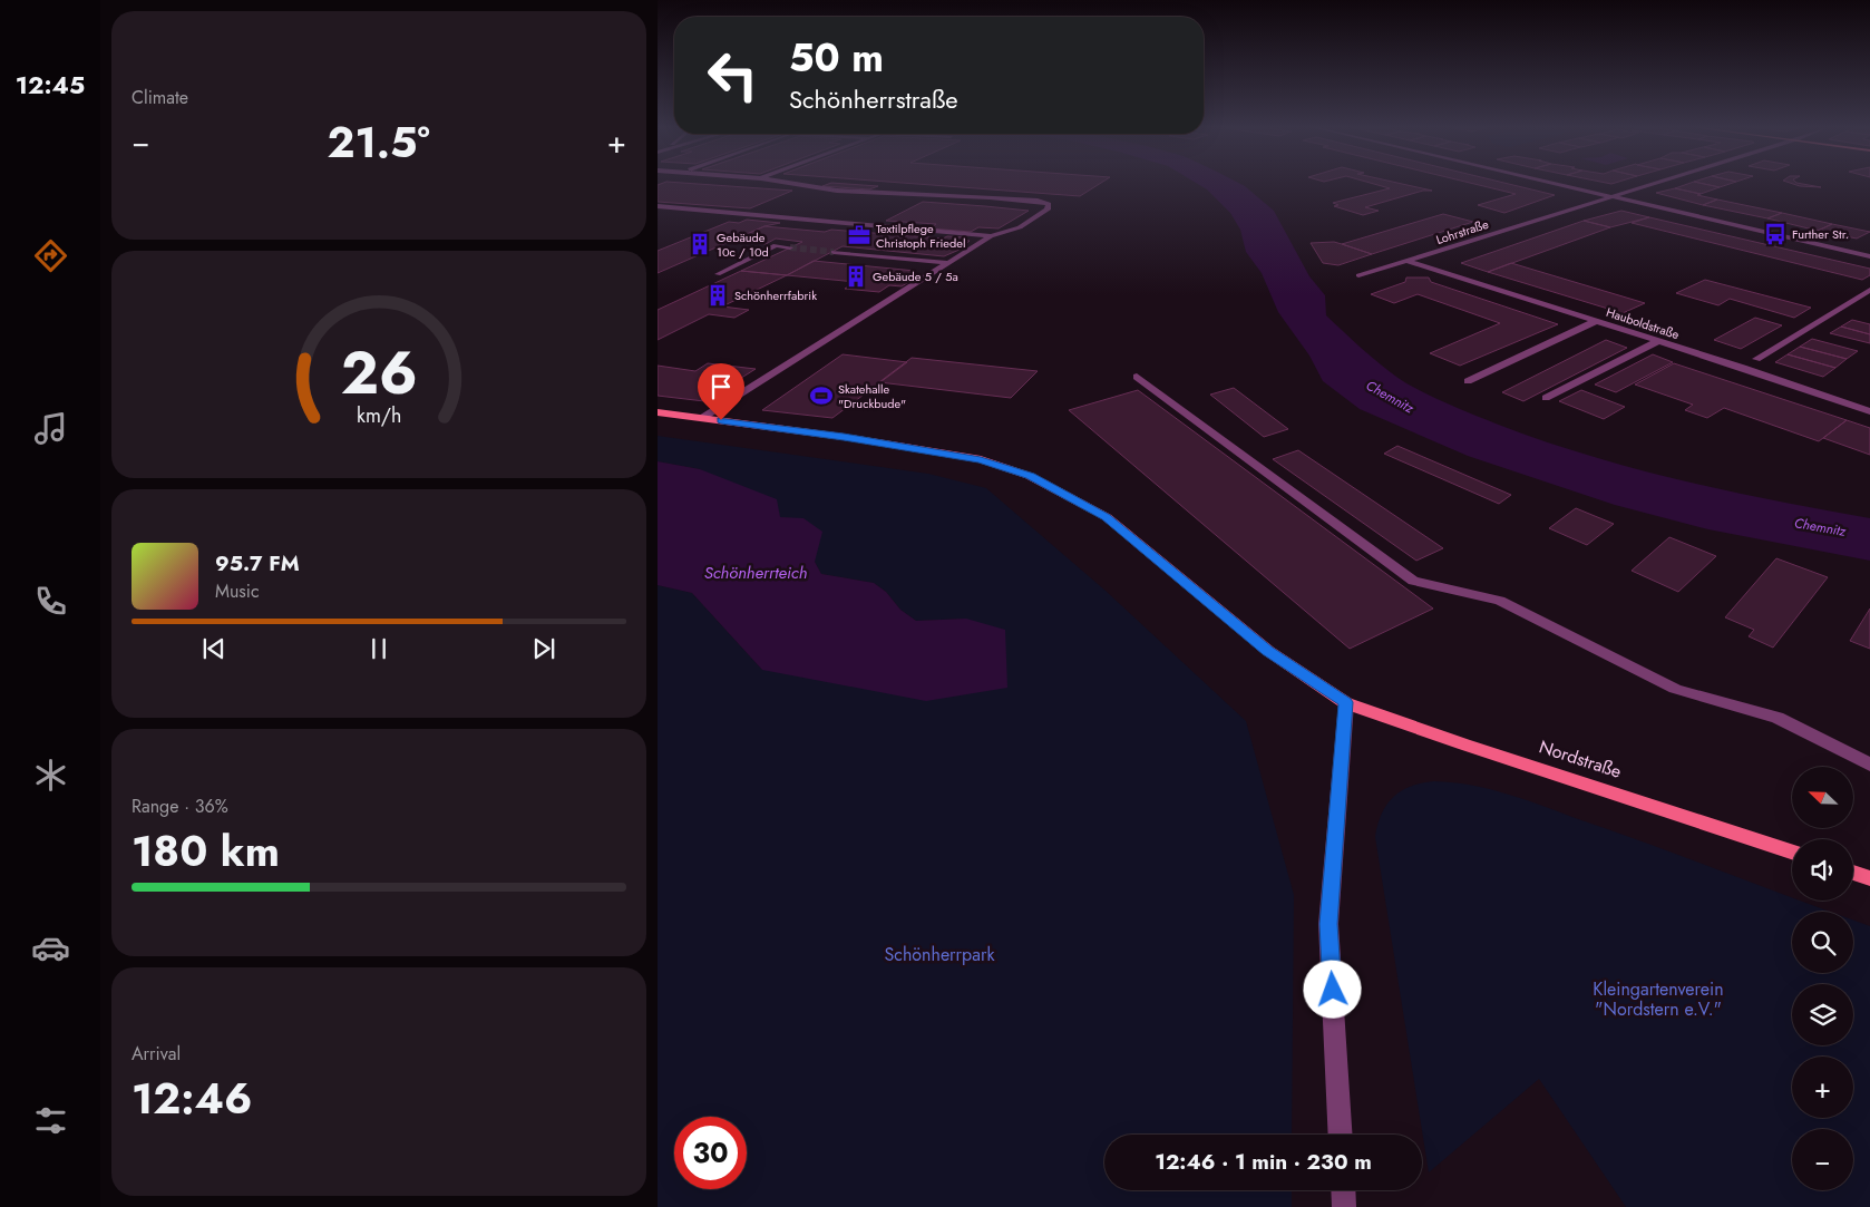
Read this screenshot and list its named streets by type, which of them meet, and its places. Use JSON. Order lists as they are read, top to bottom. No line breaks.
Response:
{"streets":{"main road":["Nordstraße"],"street":["Lohrstraße","Hauboldstraße"]},"crossings":[["Lohrstraße","Hauboldstraße"]],"water":["Chemnitz","Schönherrteich"],"parks":["Schönherrpark","Kleingartenverein \"Nordstern e.V.\""],"places":{"bus stop":["Further Str."],"office":["Textilpflege Christoph Friedel"],"building":["Gebäude 10c / 10d","Gebäude 5 / 5a","Schönherrfabrik"],"sports":["Skatehalle \"Druckbude\""]},"north":"top left","page":{"tabs":"12:45","tile":["Climate",["Range · 36%","180 km"],["Arrival","12:46"]],"turn":["50 m","Schönherrstraße"],"heat":["−","21.5°","+"],"song":["95.7 FM","Music"],"map_buttons":["+","−"],"limit":"30","trip":"12:46 · 1 min · 230 m","gauge":["26","km/h"]}}
